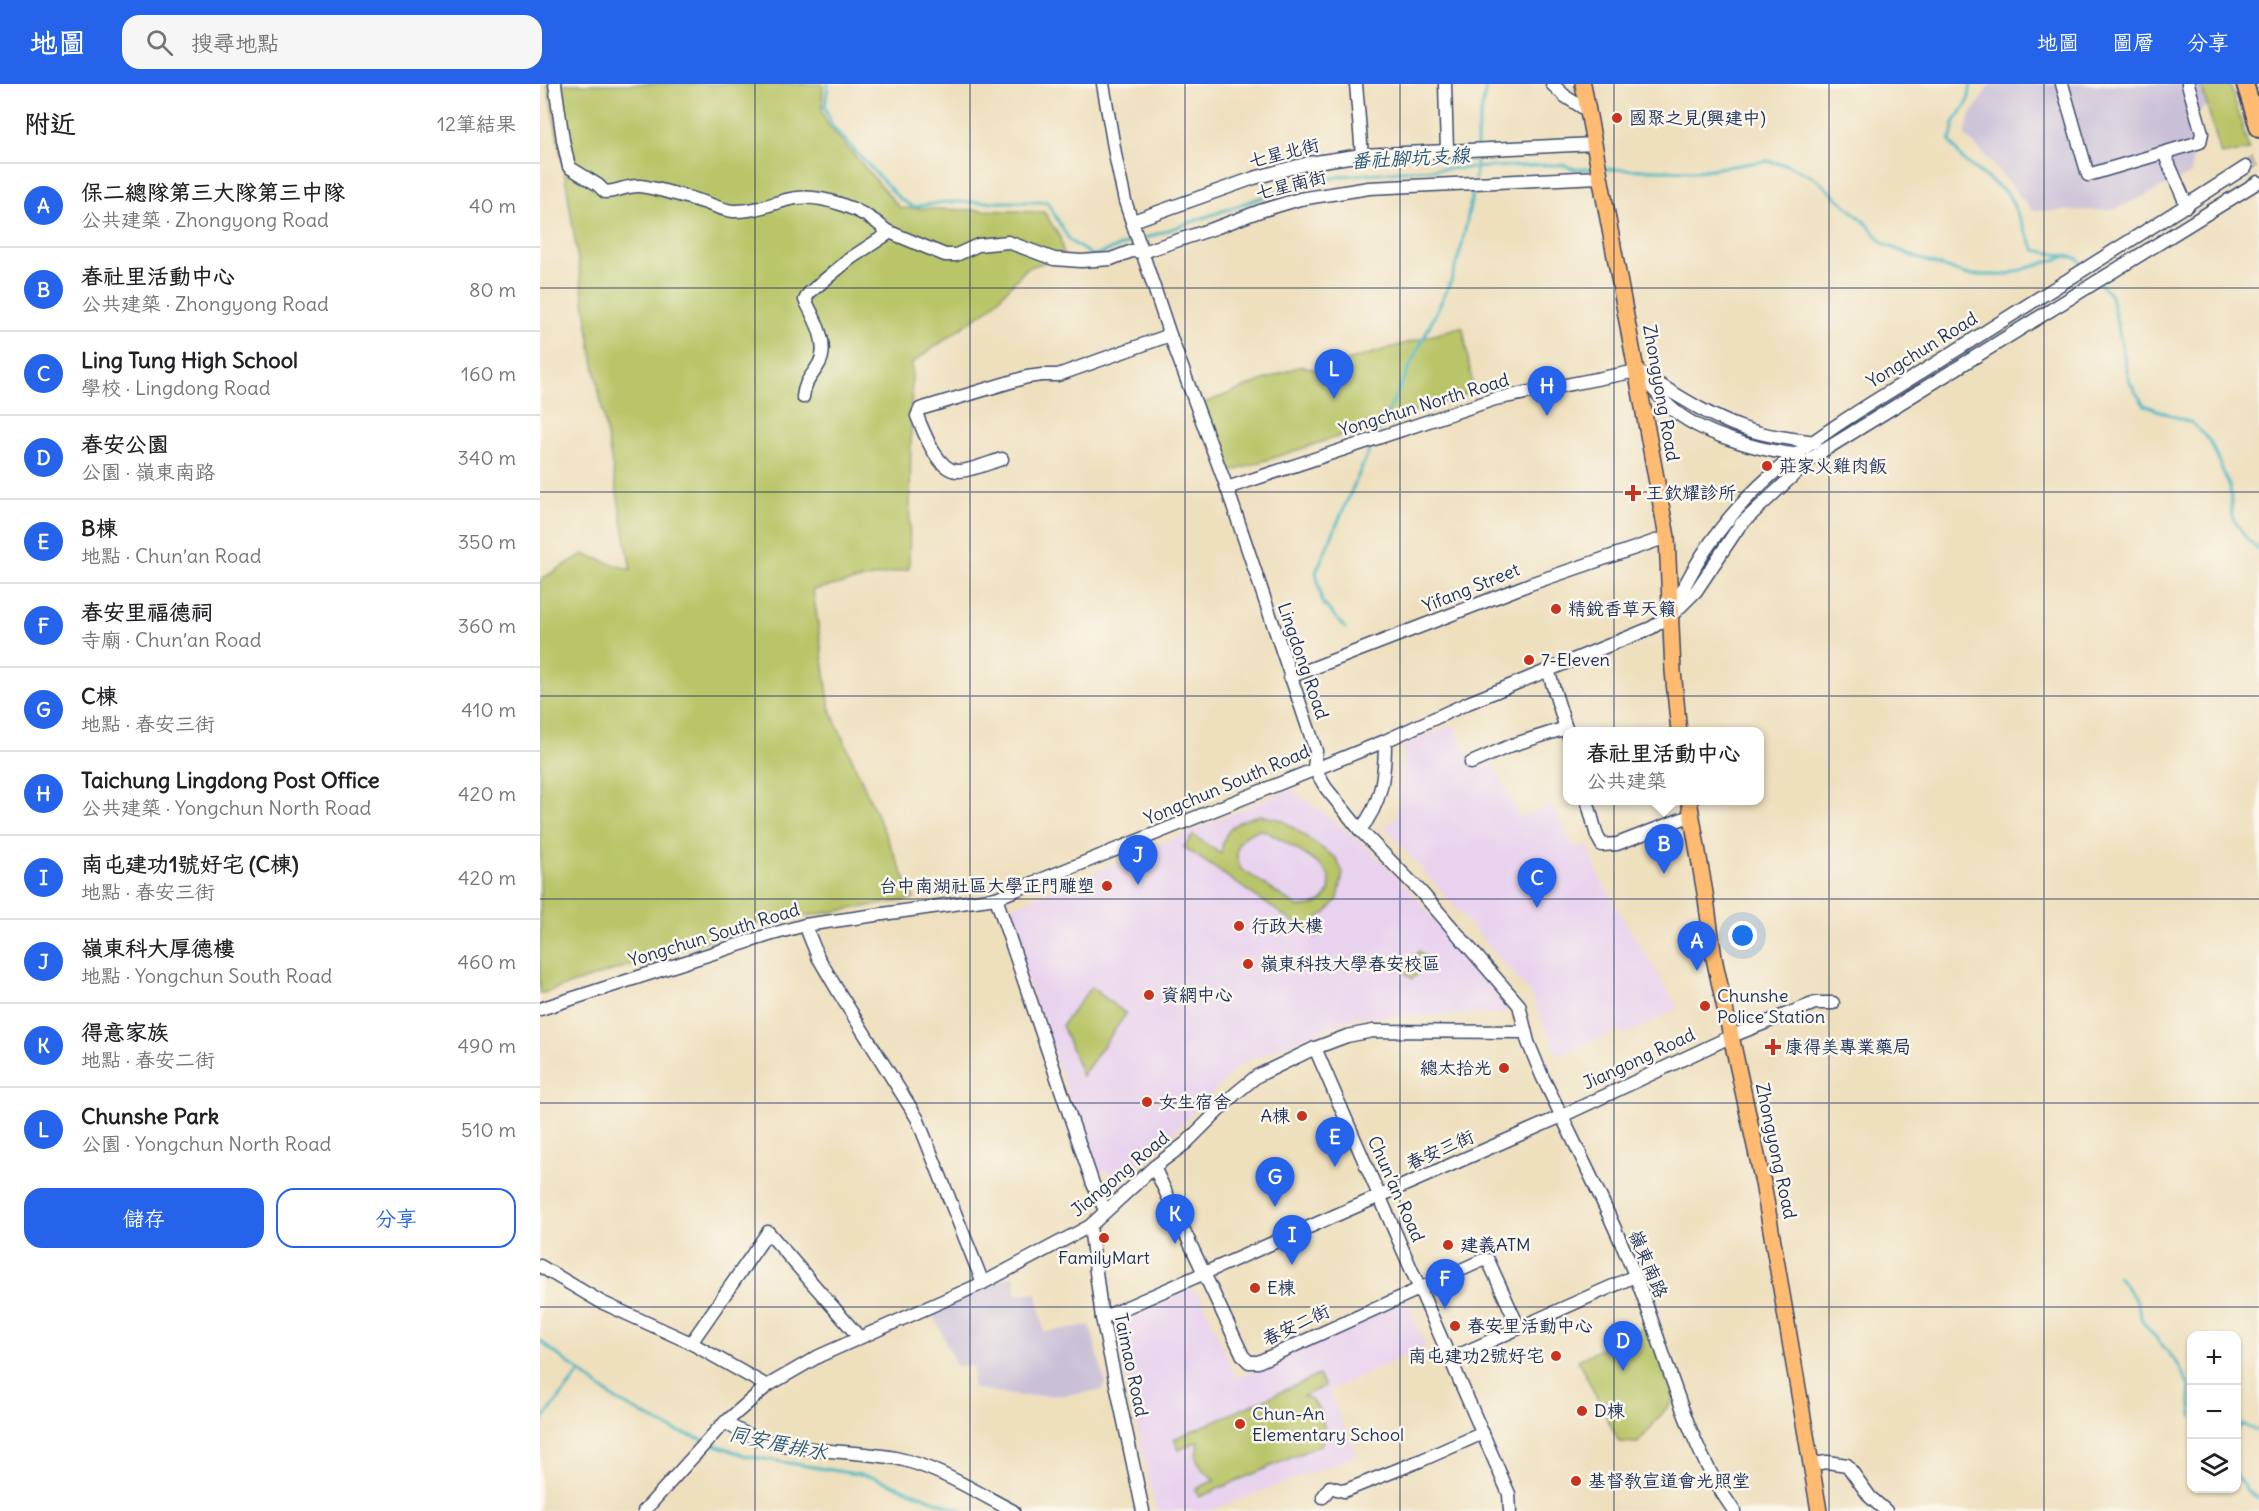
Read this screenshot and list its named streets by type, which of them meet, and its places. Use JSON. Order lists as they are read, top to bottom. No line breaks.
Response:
{"streets":{"main road":["Zhongyong Road"],"street":["七星北街","七星南街","Yongchun Road","Yongchun North Road","Yifang Street","Lingdong Road","Yongchun South Road","Jiangong Road","春安三街","Chun’an Road","嶺東南路","春安二街","Taimao Road"]},"crossings":[["七星北街","Zhongyong Road"],["七星北街","Lingdong Road"],["七星南街","Zhongyong Road"],["七星南街","Lingdong Road"],["Yongchun Road","Yongchun South Road"],["Zhongyong Road","Yongchun North Road"],["Zhongyong Road","Yifang Street"],["Zhongyong Road","Yongchun South Road"],["Zhongyong Road","Jiangong Road"],["Yongchun North Road","Lingdong Road"],["Yifang Street","Lingdong Road"],["Lingdong Road","Yongchun South Road"],["Lingdong Road","Jiangong Road"],["Lingdong Road","嶺東南路"],["Jiangong Road","春安三街"],["Jiangong Road","Chun’an Road"],["Jiangong Road","嶺東南路"],["Jiangong Road","春安二街"],["Jiangong Road","Taimao Road"],["春安三街","Chun’an Road"],["春安三街","嶺東南路"],["春安三街","春安二街"],["春安三街","Taimao Road"],["Chun’an Road","春安二街"]],"water":["番社腳坑支線","同安厝排水"],"places":{"other":["國聚之見(興建中)","莊家火雞肉飯","精銳香草天籟","7-Eleven","台中南湖社區大學正門雕塑","行政大樓","嶺東科技大學春安校區","資網中心","Chunshe Police Station","總太拾光","女生宿舍","A棟","FamilyMart","建義ATM","E棟","春安里活動中心","南屯建功2號好宅","D棟","Chun-An Elementary School","基督教宣道會光照堂"],"health":["王欽耀診所","康得美專業藥局"]},"page":{"header":"地圖","search":"搜尋地點","nav":["地圖","圖層","分享"],"heading":["附近","12筆結果"],"list":[{"mark":"A","name":"保二總隊第三大隊第三中隊","note":"公共建築 · Zhongyong Road","value":"40 m"},{"mark":"B","name":"春社里活動中心","note":"公共建築 · Zhongyong Road","value":"80 m"},{"mark":"C","name":"Ling Tung High School","note":"學校 · Lingdong Road","value":"160 m"},{"mark":"D","name":"春安公園","note":"公園 · 嶺東南路","value":"340 m"},{"mark":"E","name":"B棟","note":"地點 · Chun’an Road","value":"350 m"},{"mark":"F","name":"春安里福德祠","note":"寺廟 · Chun’an Road","value":"360 m"},{"mark":"G","name":"C棟","note":"地點 · 春安三街","value":"410 m"},{"mark":"H","name":"Taichung Lingdong Post Office","note":"公共建築 · Yongchun North Road","value":"420 m"},{"mark":"I","name":"南屯建功1號好宅 (C棟)","note":"地點 · 春安三街","value":"420 m"},{"mark":"J","name":"嶺東科大厚德樓","note":"地點 · Yongchun South Road","value":"460 m"},{"mark":"K","name":"得意家族","note":"地點 · 春安二街","value":"490 m"},{"mark":"L","name":"Chunshe Park","note":"公園 · Yongchun North Road","value":"510 m"}],"pins":["L","H","B","J","C","A","E","G","K","I","F","D"],"popup":["春社里活動中心","公共建築"],"buttons":["儲存","分享"],"map_buttons":["+","−"]}}
